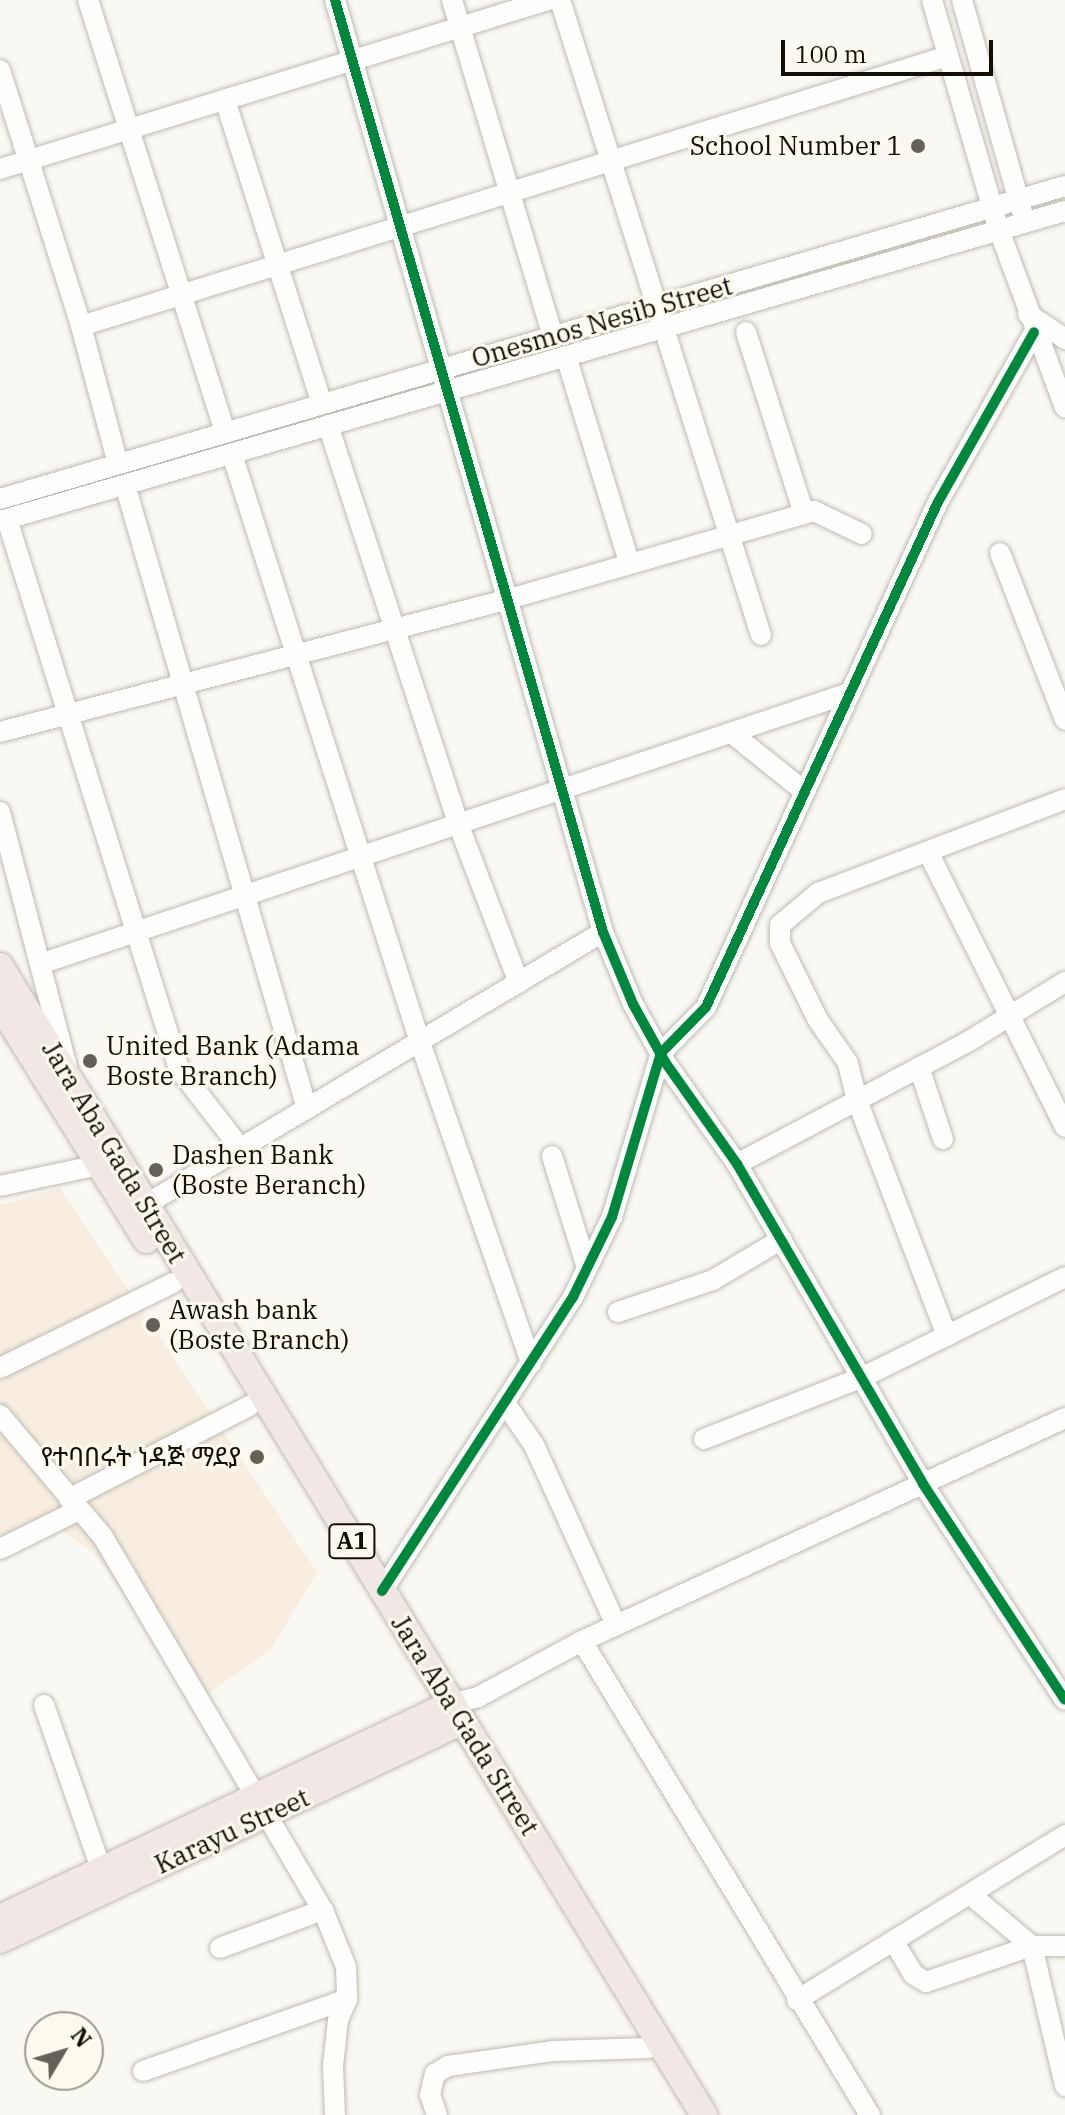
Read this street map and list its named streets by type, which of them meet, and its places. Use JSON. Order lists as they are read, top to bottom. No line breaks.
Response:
{"streets":{"main road":["Jara Aba Gada Street","A1","Karayu Street"],"street":["Onesmos Nesib Street"]},"crossings":[["Jara Aba Gada Street","Karayu Street"]],"places":["School Number 1","United Bank (Adama Boste Branch)","Dashen Bank (Boste Beranch)","Awash bank (Boste Branch)","የተባበሩት ነዳጅ ማደያ"],"scale_bar":"100 m","north":"top right"}
